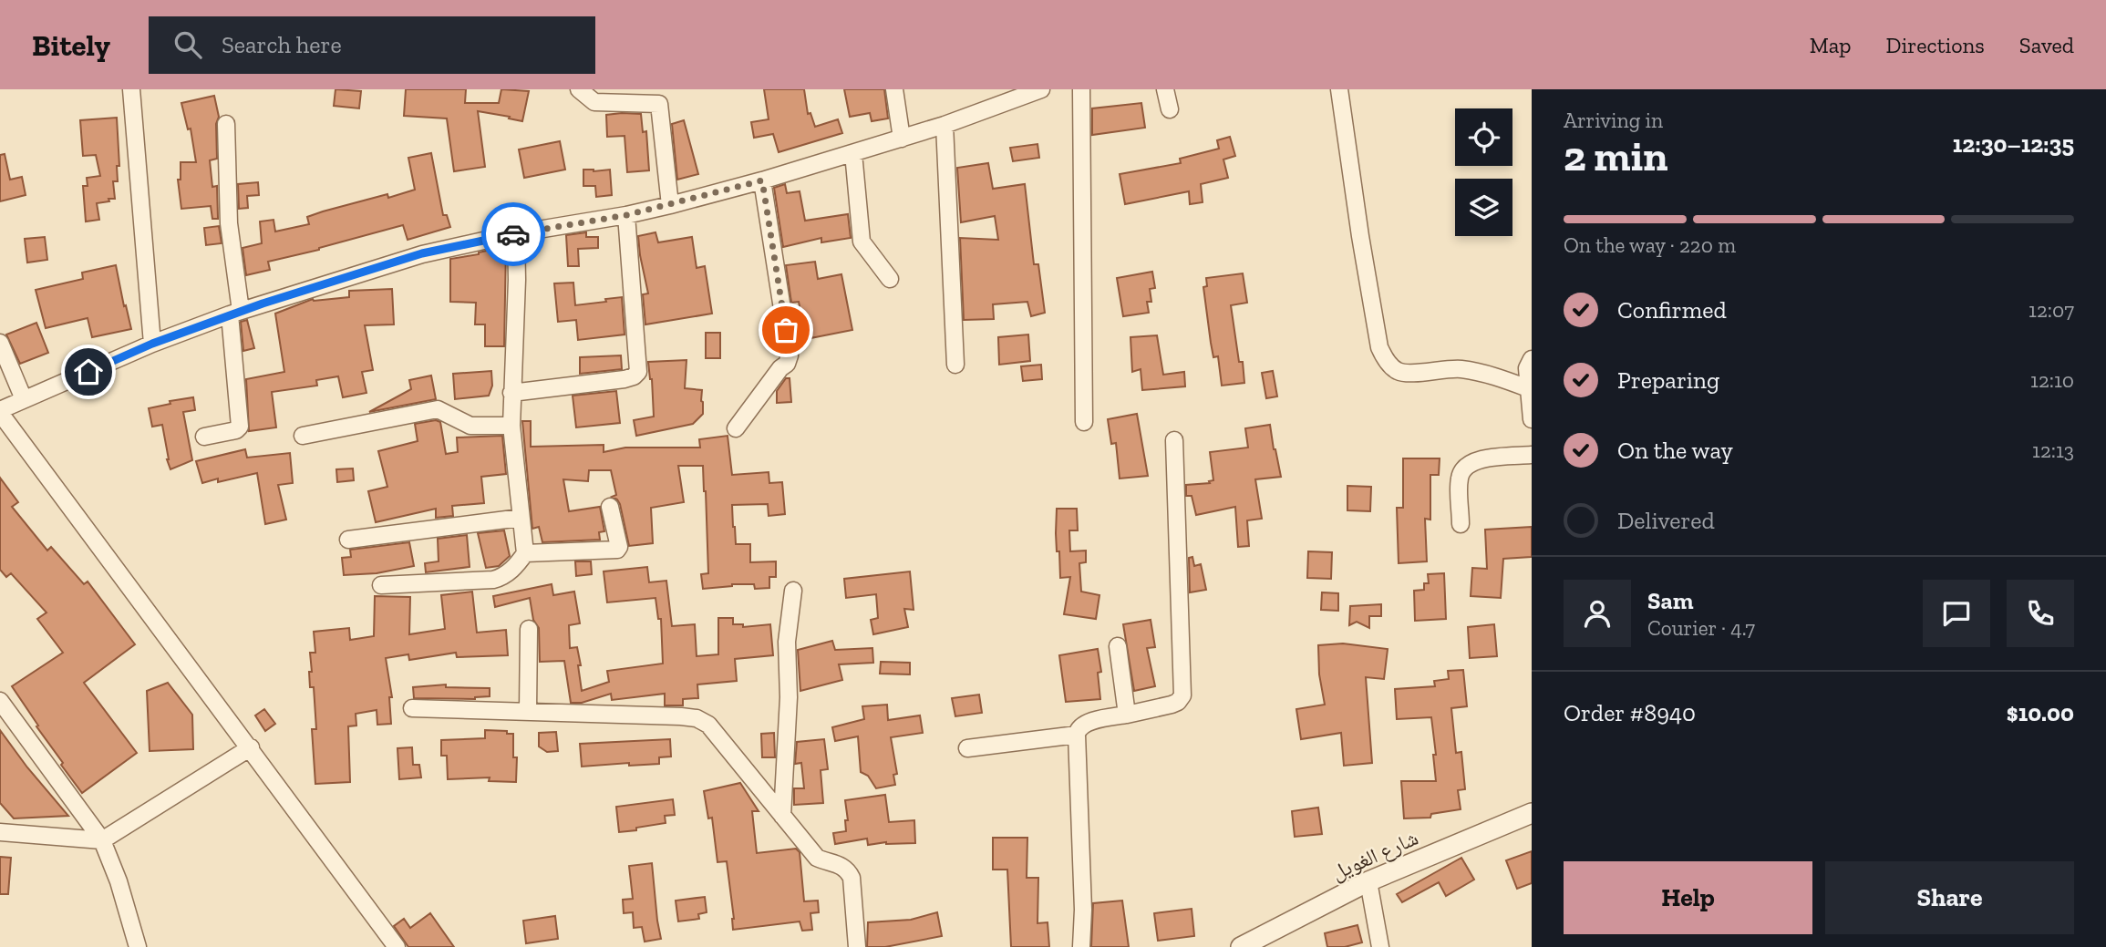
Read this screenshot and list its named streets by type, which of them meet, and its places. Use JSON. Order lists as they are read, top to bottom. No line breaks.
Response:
{"streets":{"street":["شارع الغويل"]},"page":{"header":"Bitely","search":"Search here","nav":["Map","Directions","Saved"],"heading":["2 min","Arriving in","12:30–12:35"],"panel":["Sam","Courier · 4.7","Order #8940","$10.00"],"bar":"On the way · 220 m","list":[["Confirmed","12:07"],["Preparing","12:10"],["On the way","12:13"],"Delivered"],"buttons":["Help","Share"]}}
